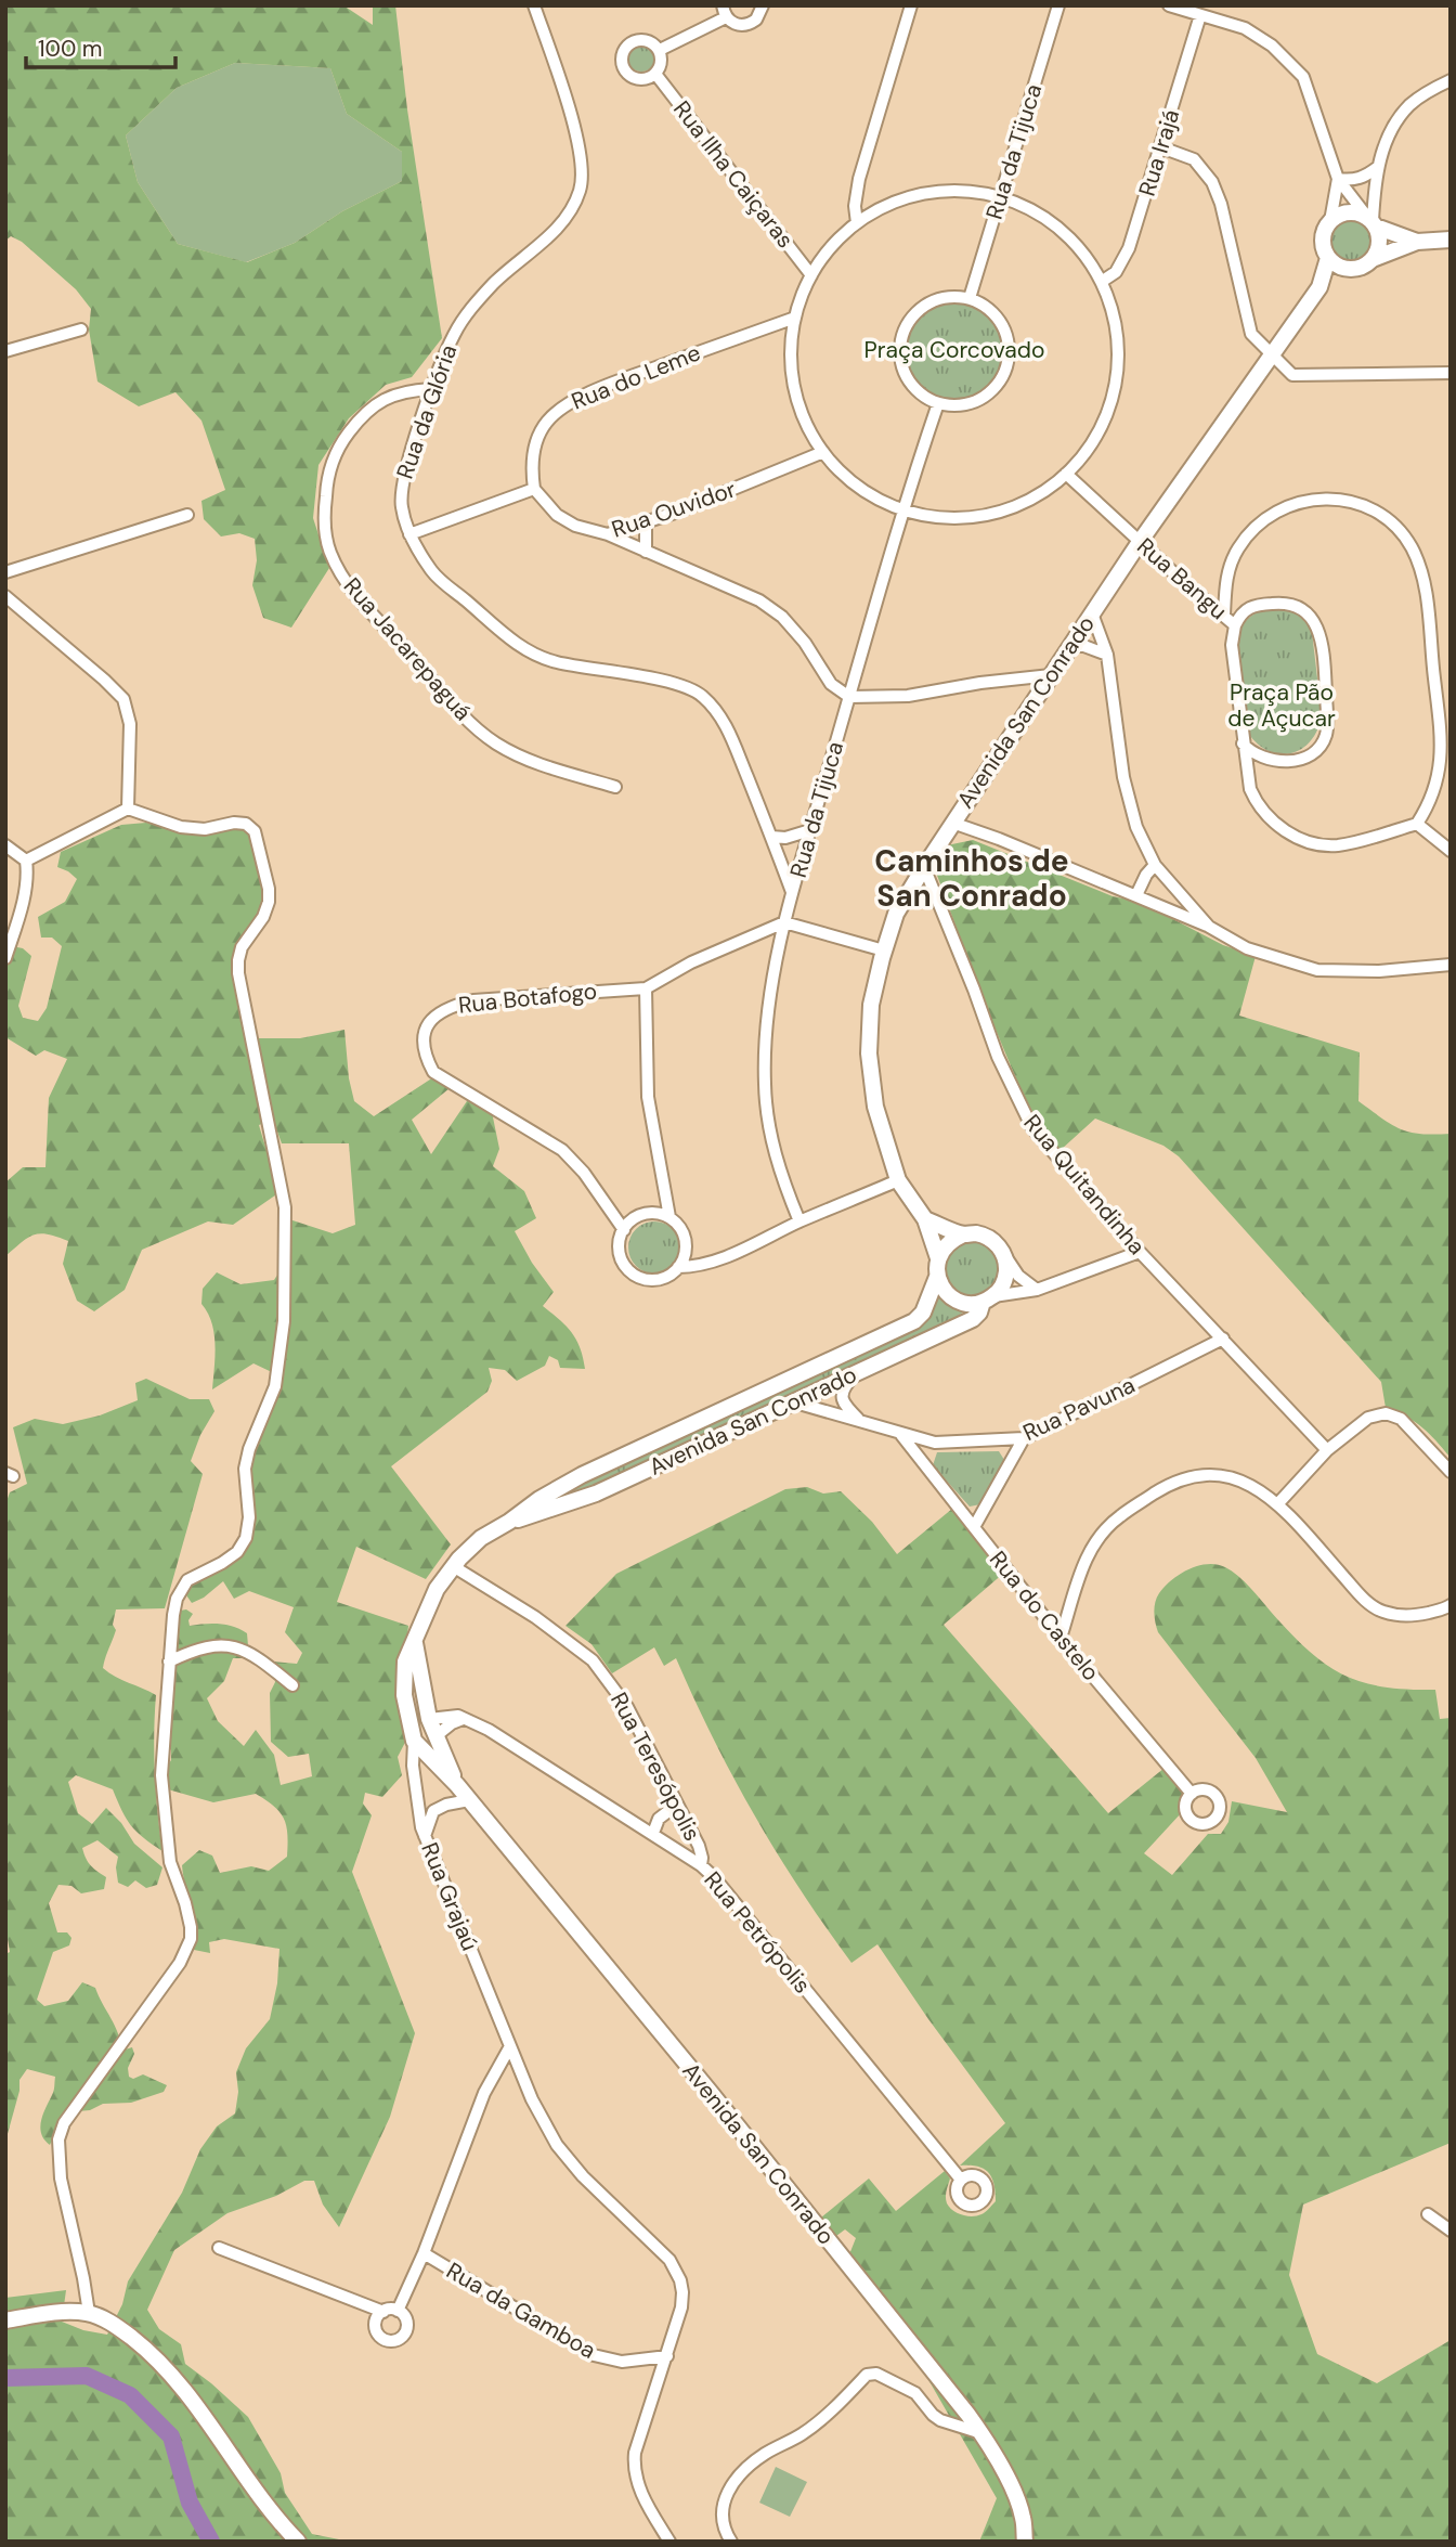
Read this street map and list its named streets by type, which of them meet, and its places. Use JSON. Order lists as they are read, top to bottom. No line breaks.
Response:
{"streets":{"street":["Rua da Tijuca","Rua Irajá","Rua Ilha Caiçaras","Rua do Leme","Rua da Glória","Rua Ouvidor","Rua Bangu","Rua Jacarepaguá","Avenida San Conrado","Rua Botafogo","Rua Quitandinha","Rua Pavuna","Rua do Castelo","Rua Teresópolis","Rua Grajaú","Rua Petrópolis","Rua da Gamboa"]},"crossings":[["Rua da Tijuca","Rua da Glória"],["Rua da Tijuca","Rua Botafogo"],["Rua do Leme","Rua Ouvidor"],["Rua da Glória","Rua Jacarepaguá"],["Rua Bangu","Avenida San Conrado"],["Avenida San Conrado","Rua Quitandinha"],["Avenida San Conrado","Rua Pavuna"],["Avenida San Conrado","Rua Teresópolis"],["Avenida San Conrado","Rua Grajaú"],["Avenida San Conrado","Rua Petrópolis"],["Rua Quitandinha","Rua Pavuna"],["Rua Pavuna","Rua do Castelo"],["Rua Teresópolis","Rua Petrópolis"],["Rua Grajaú","Rua da Gamboa"]],"districts":["Caminhos de San Conrado"],"parks":["Praça Corcovado","Praça Pão de Açucar"],"scale_bar":"100 m"}
